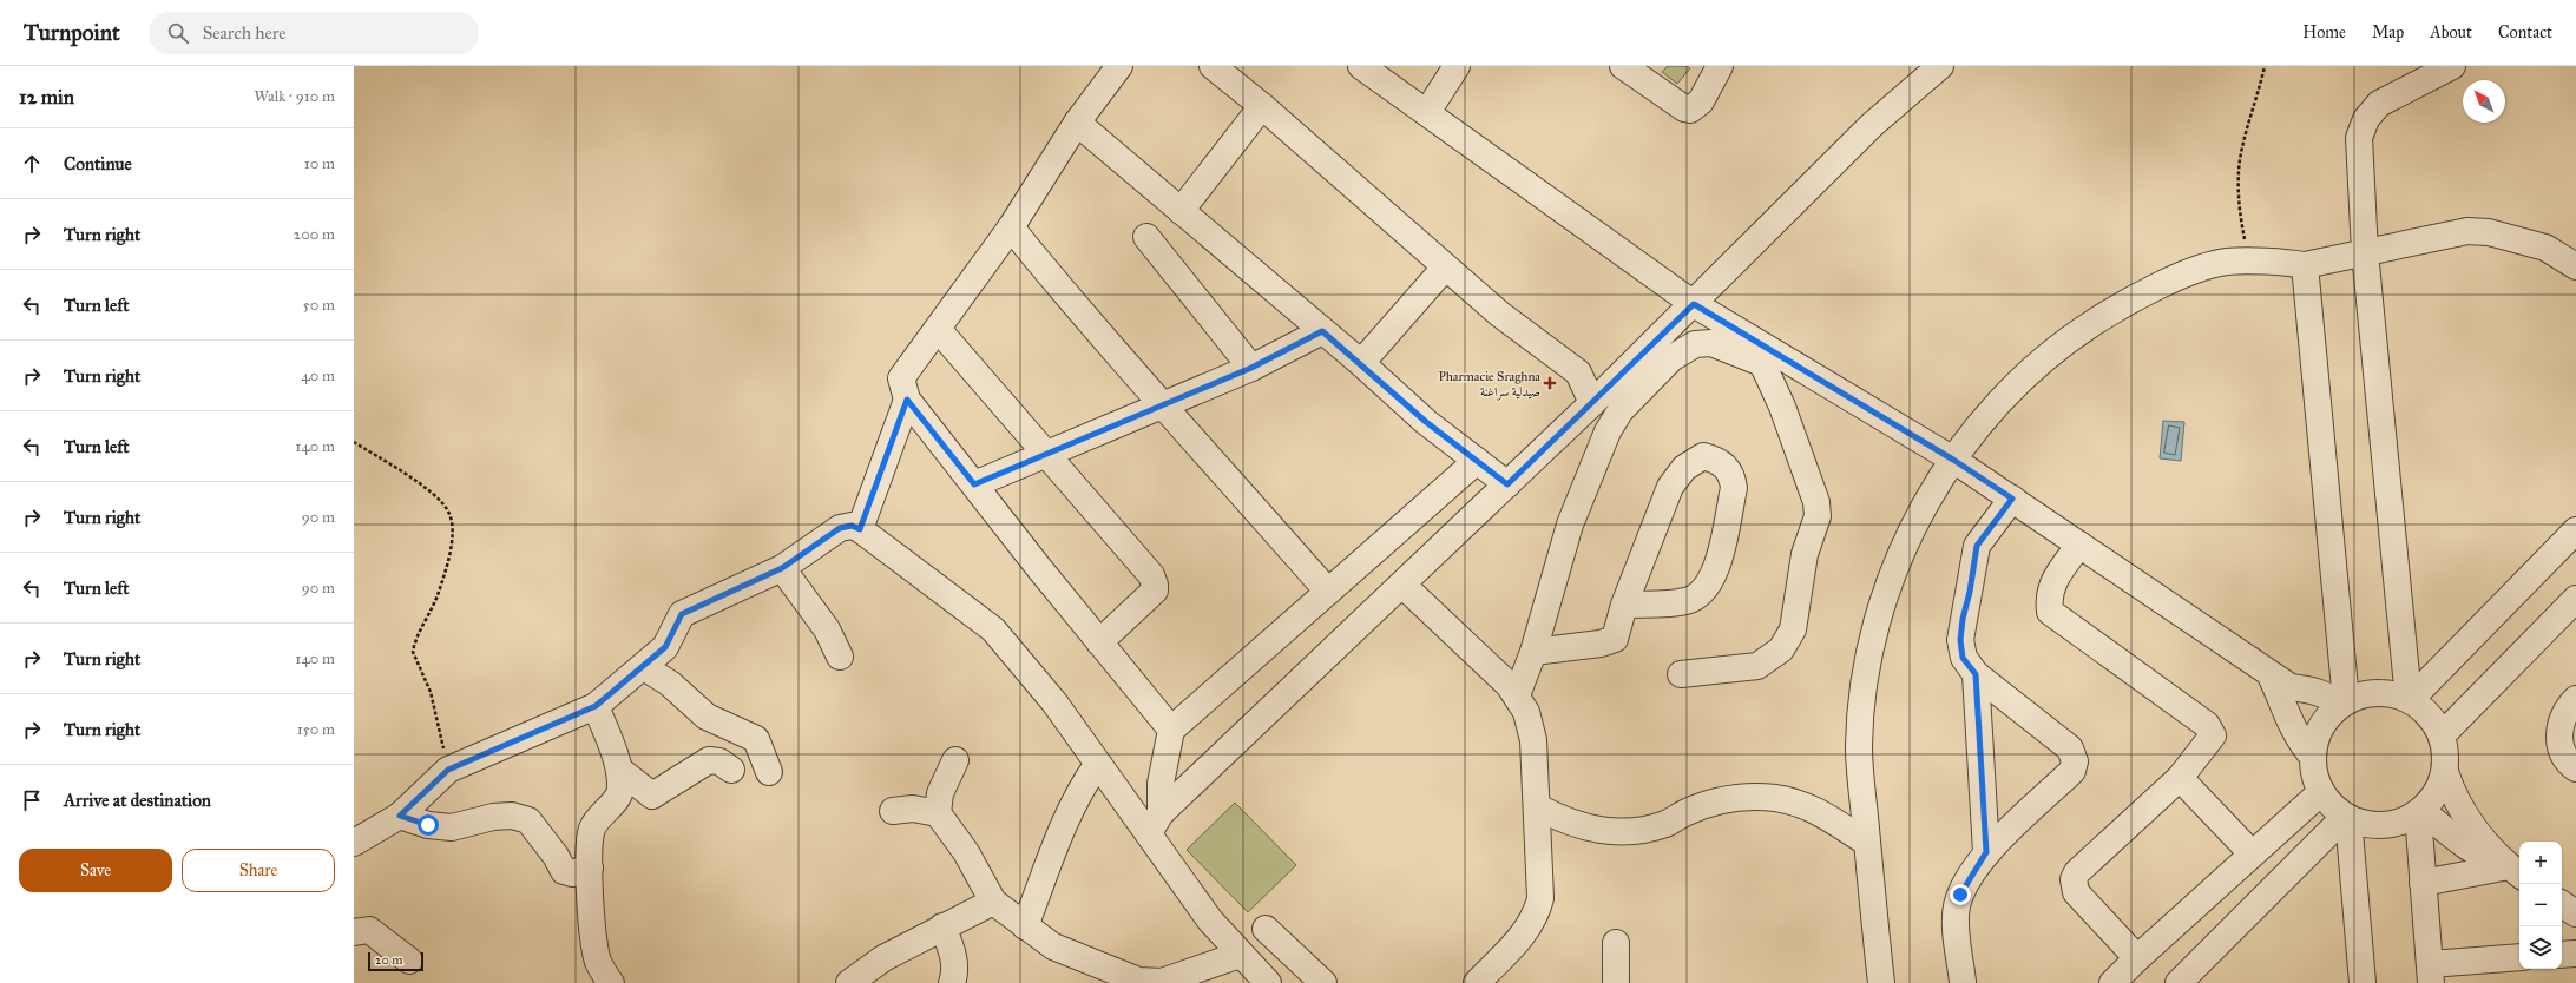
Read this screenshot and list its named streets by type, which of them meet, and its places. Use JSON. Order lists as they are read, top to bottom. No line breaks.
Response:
{"places":{"health":["Pharmacie Sraghna صيدلية سراغنة"]},"scale_bar":"20 m","north":"top left","page":{"header":"Turnpoint","search":"Search here","nav":["Home","Map","About","Contact"],"heading":["12 min","Walk · 910 m"],"list":[["Continue","10 m"],["Turn right","200 m"],["Turn left","50 m"],["Turn right","40 m"],["Turn left","140 m"],["Turn right","90 m"],["Turn left","90 m"],["Turn right","140 m"],["Turn right","150 m"],"Arrive at destination"],"buttons":["Save","Share"],"map_buttons":["+","−"],"scale":"20 m"}}
